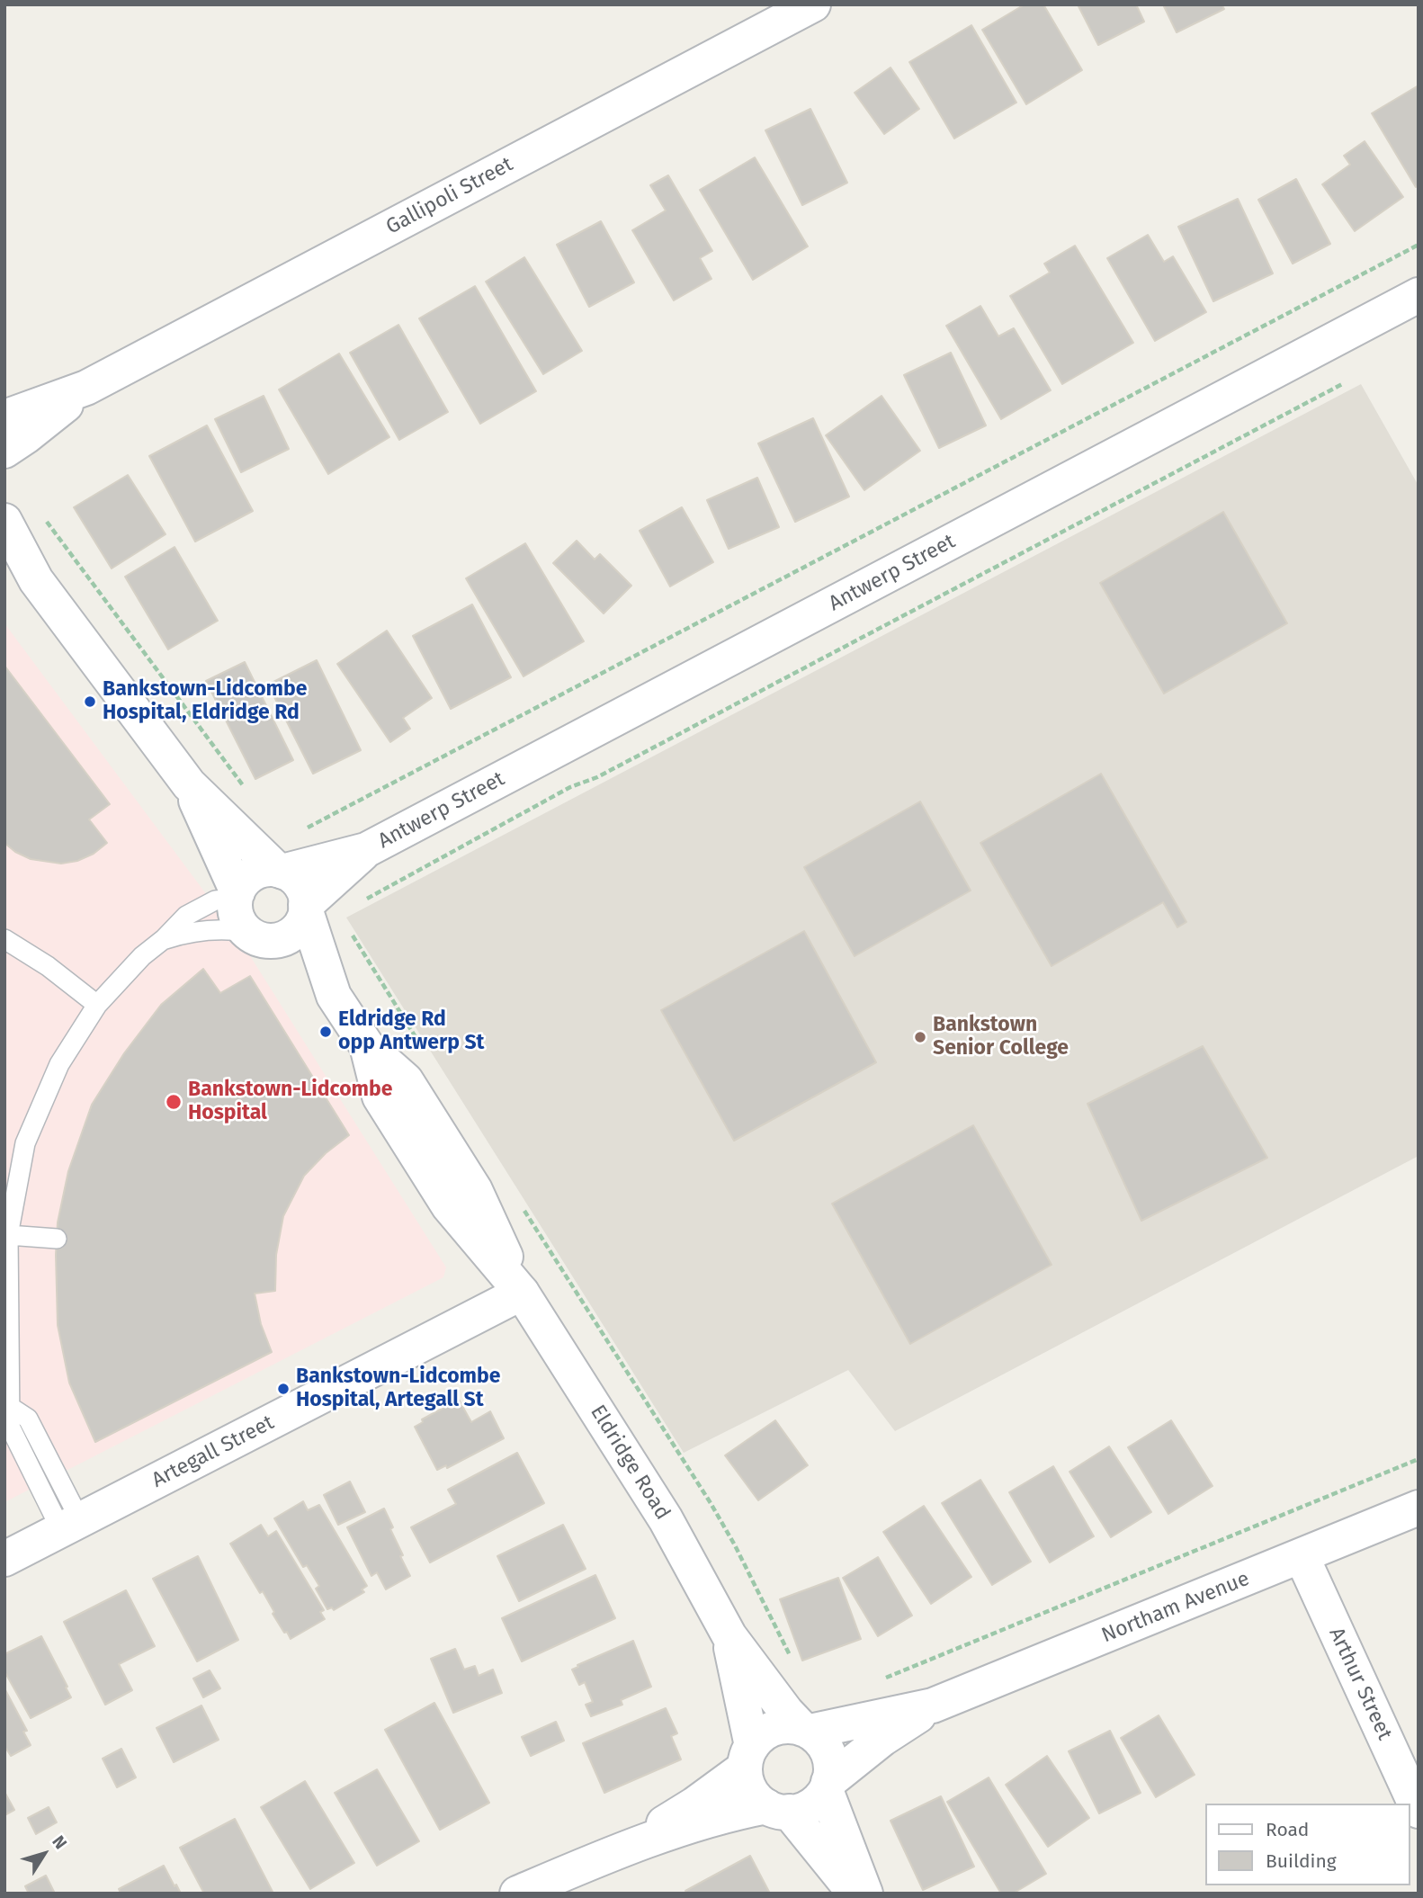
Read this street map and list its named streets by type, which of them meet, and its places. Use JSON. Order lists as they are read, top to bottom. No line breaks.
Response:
{"streets":{"street":["Gallipoli Street","Antwerp Street","Artegall Street","Eldridge Road","Northam Avenue","Arthur Street"]},"crossings":[["Antwerp Street","Eldridge Road"],["Artegall Street","Eldridge Road"],["Eldridge Road","Northam Avenue"],["Northam Avenue","Arthur Street"]],"places":["Bankstown-Lidcombe Hospital, Eldridge Rd","Eldridge Rd opp Antwerp St","Bankstown Senior College","Bankstown-Lidcombe Hospital","Bankstown-Lidcombe Hospital, Artegall St"],"legend":["Road","Building"],"north":"top right"}
